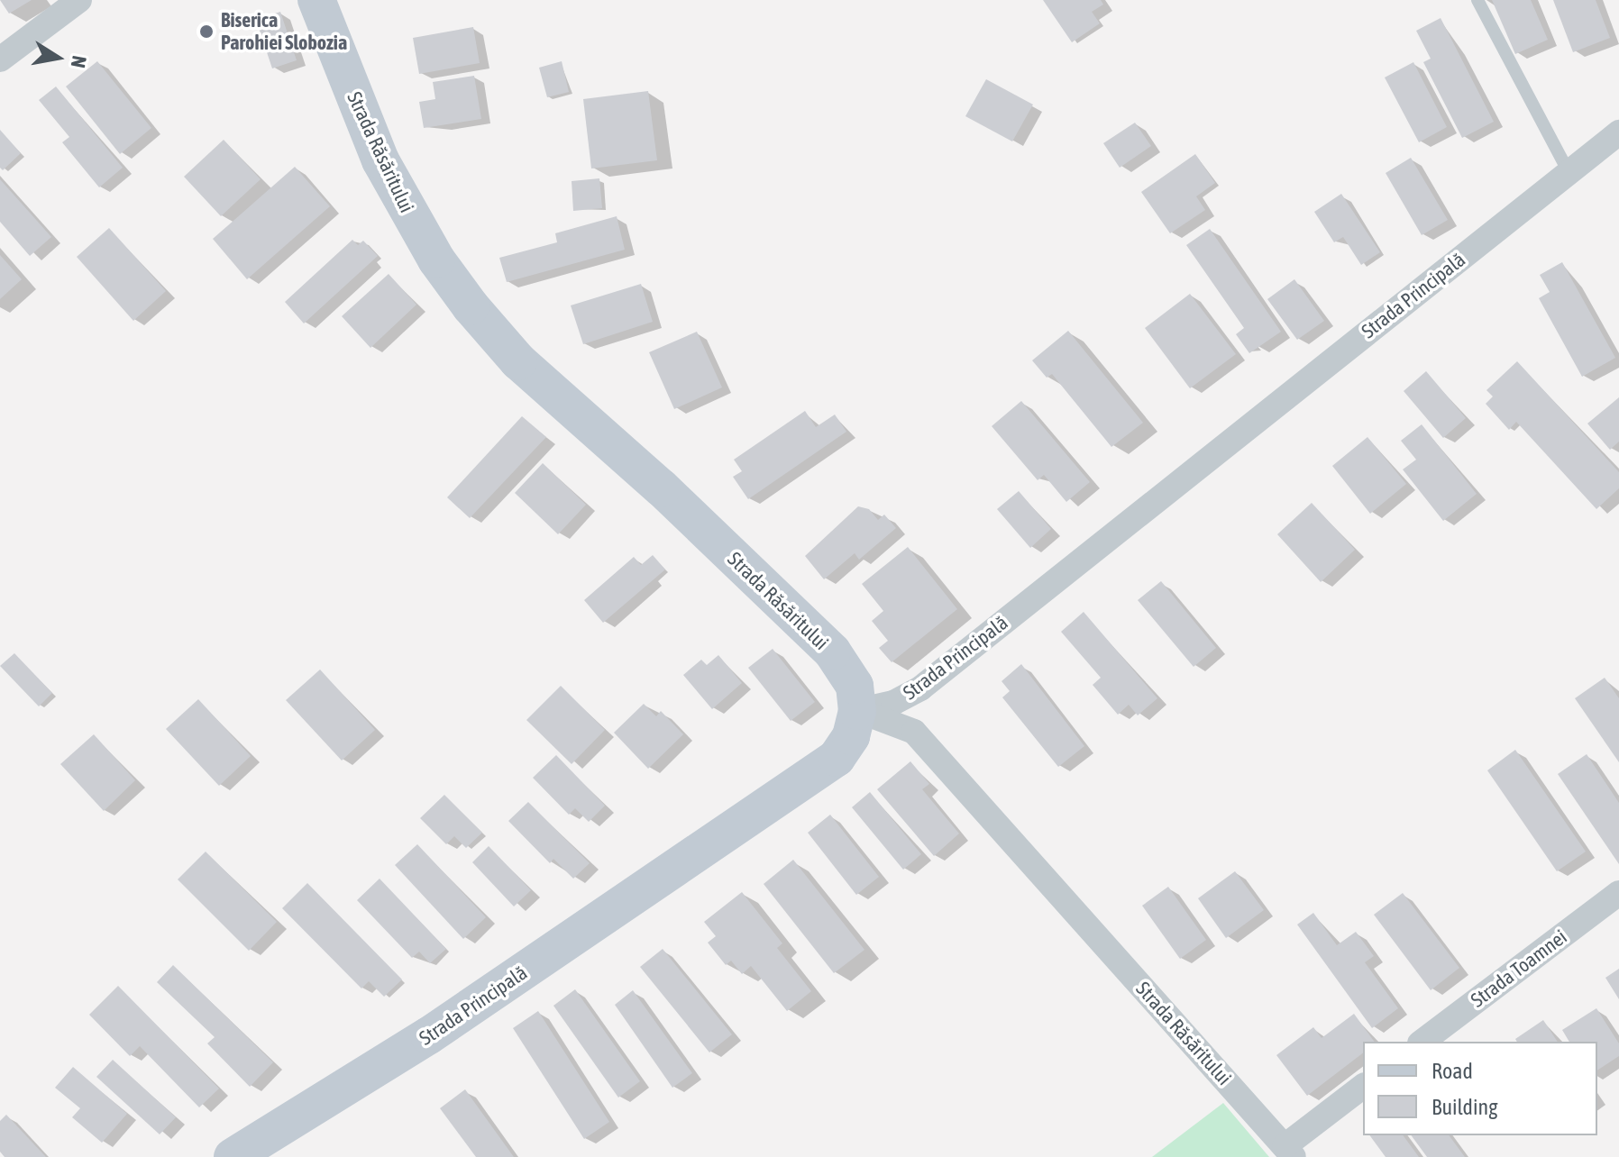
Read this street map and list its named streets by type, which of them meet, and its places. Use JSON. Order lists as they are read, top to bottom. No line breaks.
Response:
{"streets":{"main road":["Strada Răsăritului","Strada Principală"],"street":["Strada Toamnei"]},"crossings":[["Strada Răsăritului","Strada Principală"]],"places":["Biserica Parohiei Slobozia"],"legend":["Road","Building"],"north":"right"}
